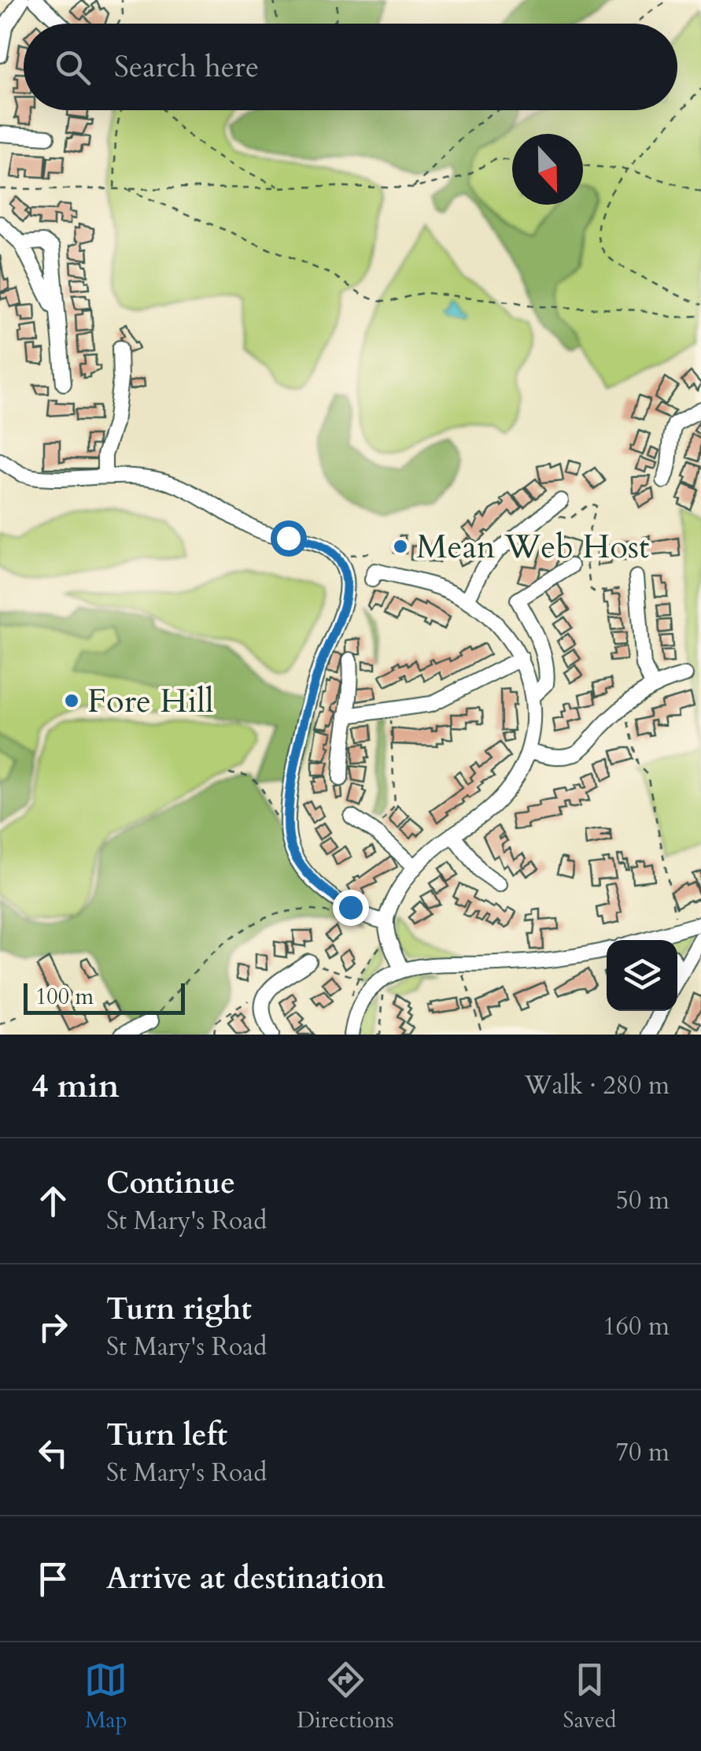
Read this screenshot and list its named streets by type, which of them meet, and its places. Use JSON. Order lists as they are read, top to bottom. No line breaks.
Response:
{"places":["Mean Web Host","Fore Hill"],"scale_bar":"100 m","north":"bottom","page":{"search":"Search here","scale":"100 m","heading":["4 min","Walk · 280 m"],"list":[["Continue","St Mary's Road","50 m"],["Turn right","St Mary's Road","160 m"],["Turn left","St Mary's Road","70 m"],"Arrive at destination"],"nav":["Map","Directions","Saved"]}}
